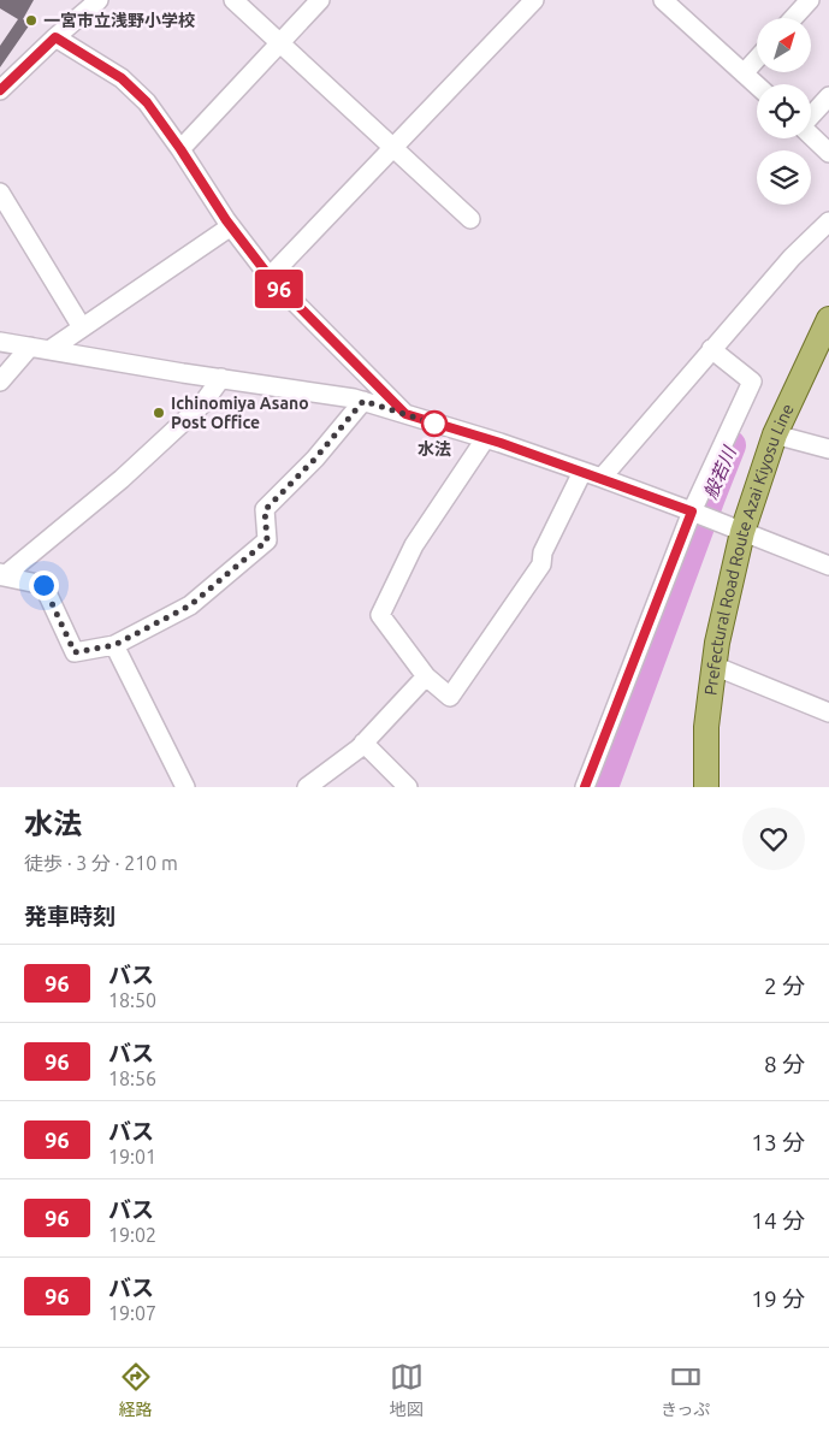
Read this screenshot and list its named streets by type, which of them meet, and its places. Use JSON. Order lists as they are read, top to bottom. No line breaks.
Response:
{"streets":{"main road":["Prefectural Road Route Azai Kiyosu Line"]},"water":["般若川"],"places":["一宮市立浅野小学校","Ichinomiya Asano Post Office","水法"],"lines":["bus line 96"],"north":"top right","page":{"on_map":"96","heading":[["水法","徒歩 · 3 分 · 210 m"],"発車時刻"],"list":[{"mark":"96","name":"バス","note":"18:50","value":"2 分"},{"mark":"96","name":"バス","note":"18:56","value":"8 分"},{"mark":"96","name":"バス","note":"19:01","value":"13 分"},{"mark":"96","name":"バス","note":"19:02","value":"14 分"},{"mark":"96","name":"バス","note":"19:07","value":"19 分"}],"tabs":["経路","地図","きっぷ"]}}
